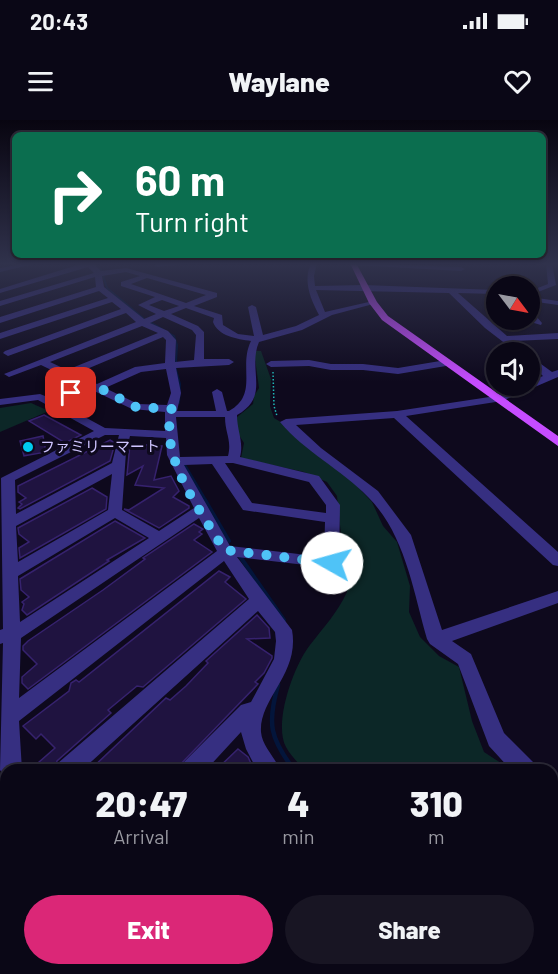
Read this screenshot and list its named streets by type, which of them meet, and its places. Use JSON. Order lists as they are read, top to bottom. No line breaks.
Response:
{"places":["ファミリーマート"],"north":"bottom right","page":{"status":"20:43","header":"Waylane","turn":["60 m","Turn right"],"eta":["20:47","Arrival","4","min","310","m"],"buttons":["Exit","Share"]}}
